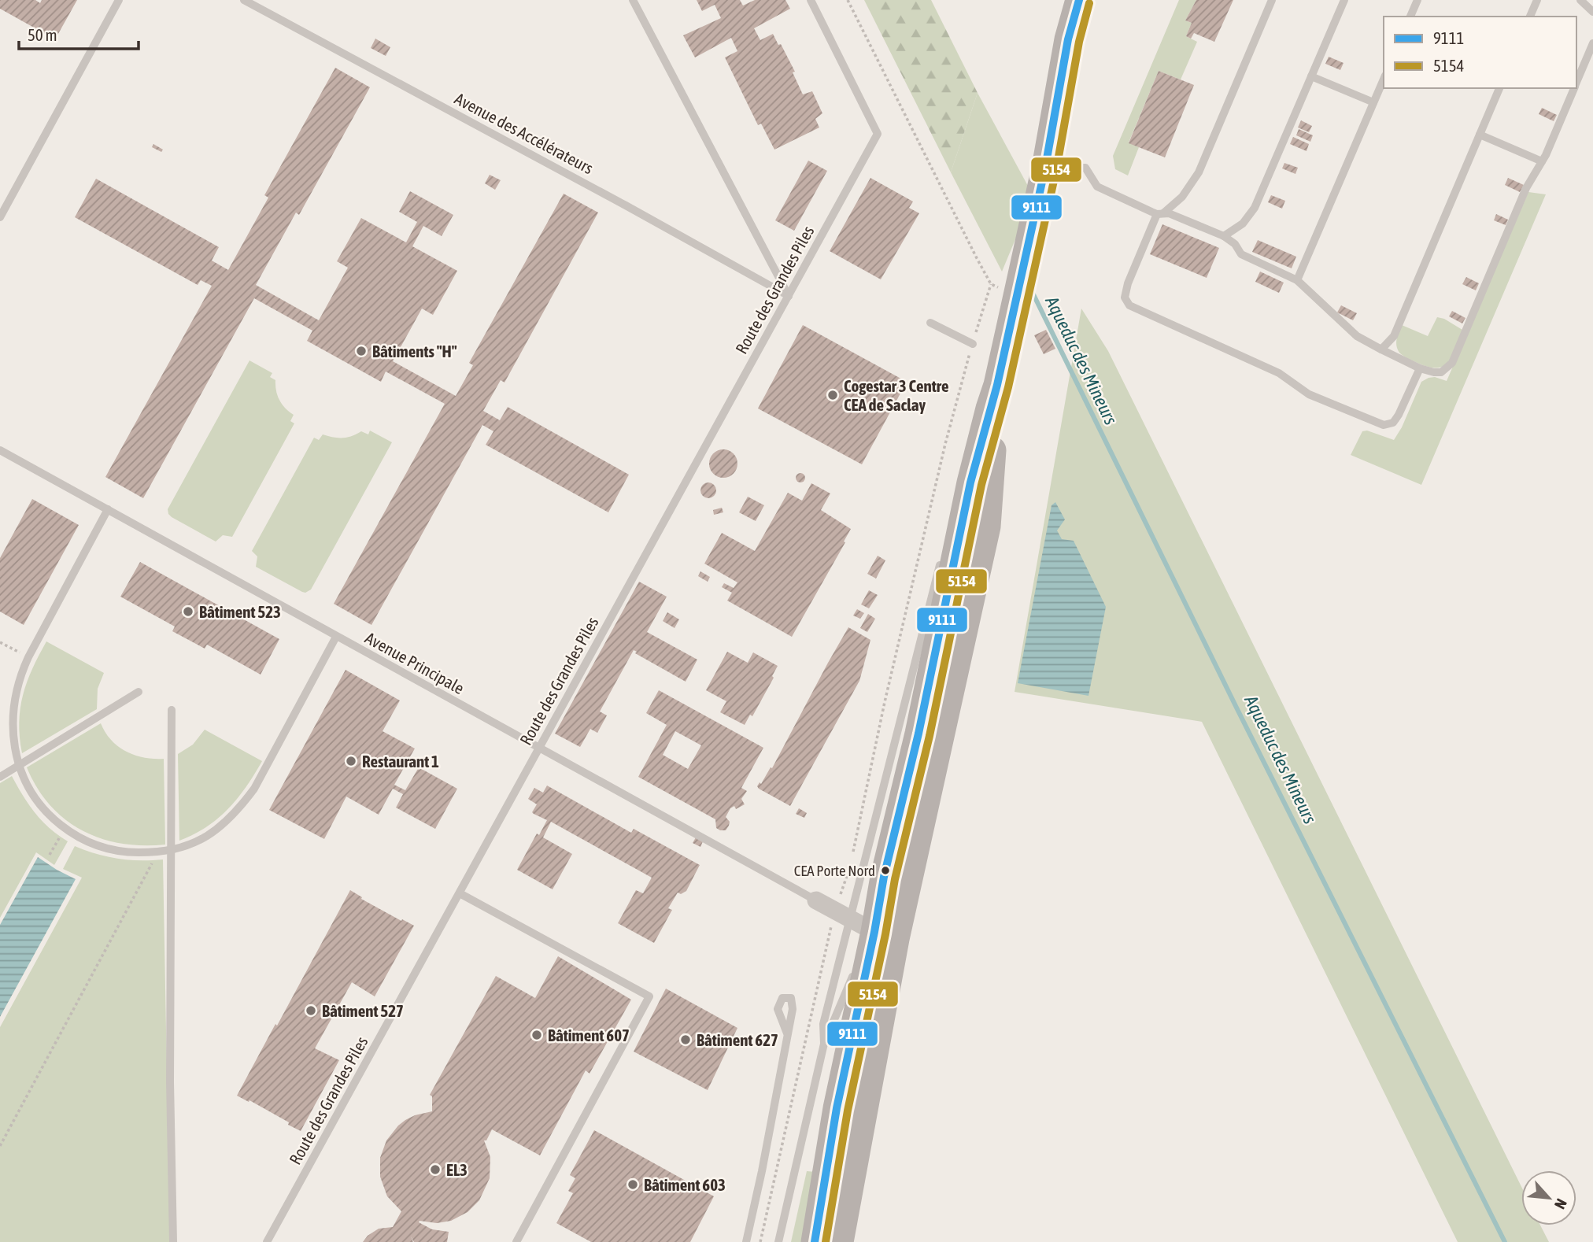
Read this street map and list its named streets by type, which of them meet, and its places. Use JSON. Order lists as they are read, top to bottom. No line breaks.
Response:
{"streets":{"lane":["Avenue des Accélérateurs","Route des Grandes Piles","Avenue Principale"]},"crossings":[["Avenue des Accélérateurs","Route des Grandes Piles"],["Route des Grandes Piles","Avenue Principale"]],"water":["Aqueduc des Mineurs"],"places":["Bâtiments \"H\"","Cogestar 3 Centre CEA de Saclay","Bâtiment 523","Restaurant 1","CEA Porte Nord","Bâtiment 527","Bâtiment 607","Bâtiment 627","EL3","Bâtiment 603"],"lines":["transit line 9111","transit line 5154"],"legend":["9111","5154"],"scale_bar":"50 m","north":"bottom right"}
